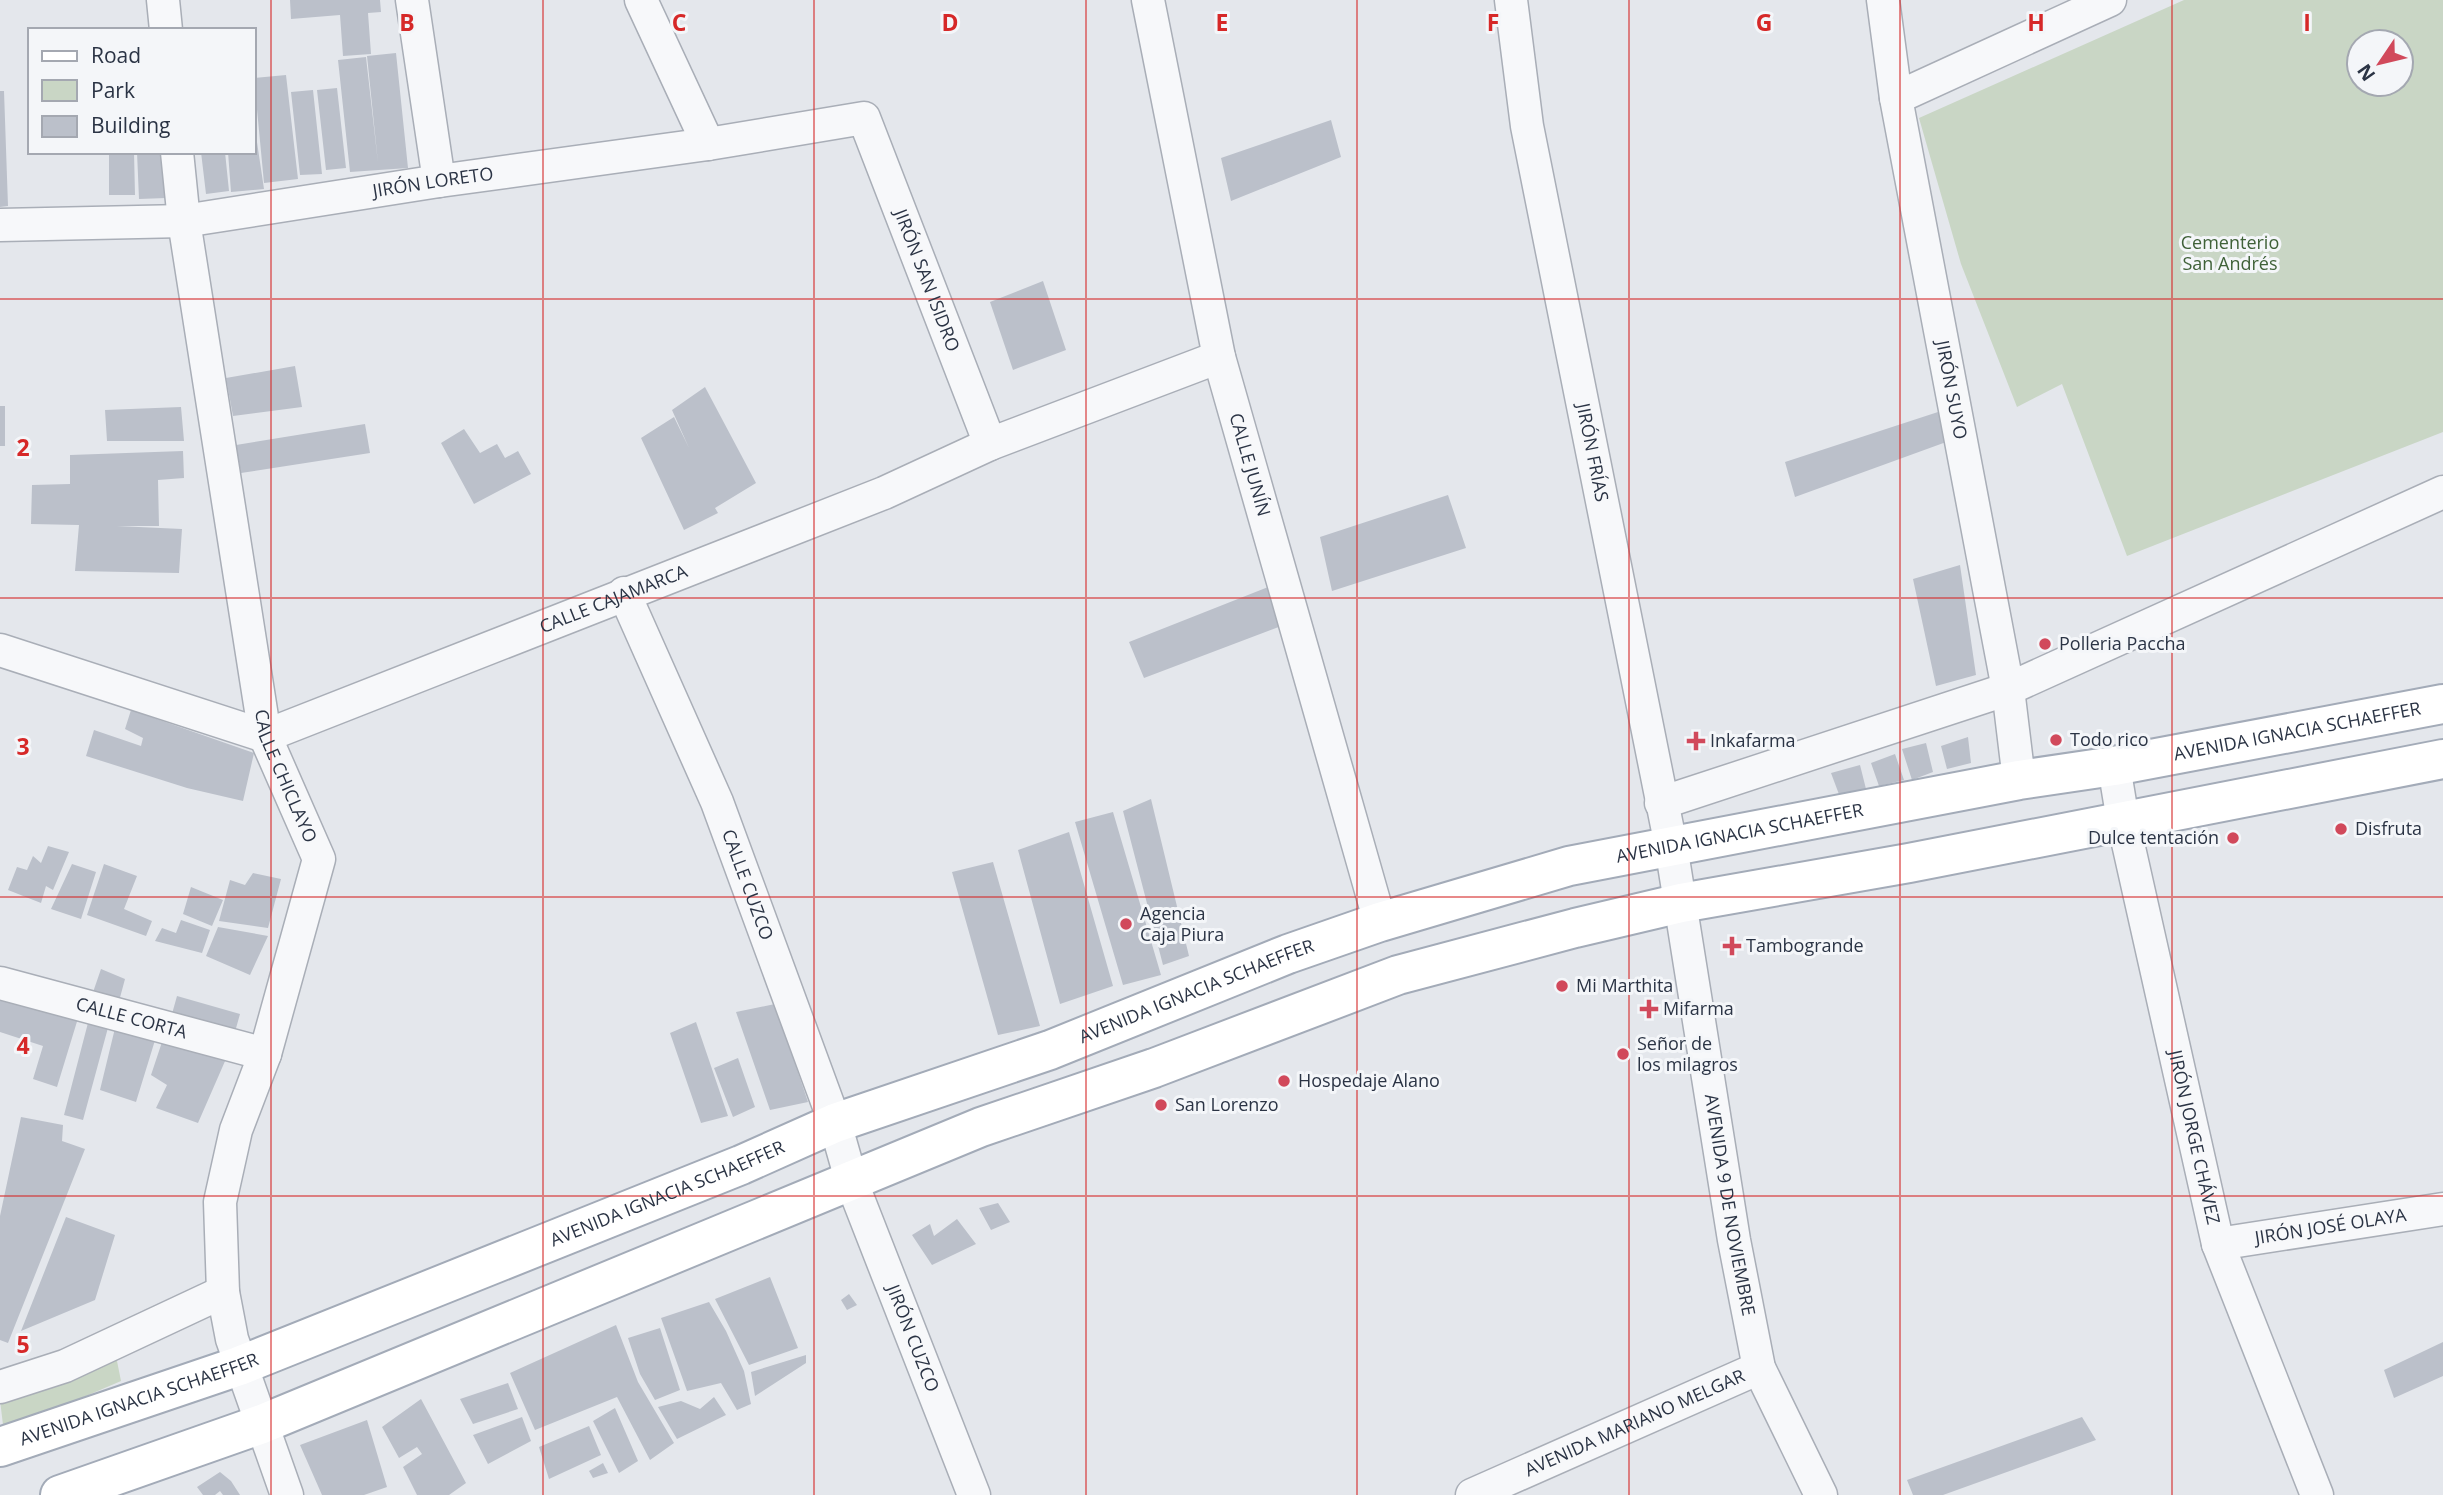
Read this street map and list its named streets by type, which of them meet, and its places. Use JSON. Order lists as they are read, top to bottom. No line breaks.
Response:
{"streets":{"main road":["AVENIDA IGNACIA SCHAEFFER"],"street":["JIRÓN LORETO","JIRÓN SAN ISIDRO","JIRÓN SUYO","JIRÓN FRÍAS","CALLE JUNÍN","CALLE CAJAMARCA","CALLE CHICLAYO","CALLE CUZCO","CALLE CORTA","JIRÓN JORGE CHÁVEZ","AVENIDA 9 DE NOVIEMBRE","JIRÓN JOSÉ OLAYA","JIRÓN CUZCO","AVENIDA MARIANO MELGAR"]},"crossings":[["JIRÓN LORETO","JIRÓN SAN ISIDRO"],["JIRÓN LORETO","CALLE CHICLAYO"],["JIRÓN SAN ISIDRO","CALLE CAJAMARCA"],["JIRÓN SUYO","AVENIDA IGNACIA SCHAEFFER"],["JIRÓN FRÍAS","AVENIDA IGNACIA SCHAEFFER"],["JIRÓN FRÍAS","AVENIDA 9 DE NOVIEMBRE"],["CALLE JUNÍN","CALLE CAJAMARCA"],["CALLE JUNÍN","AVENIDA IGNACIA SCHAEFFER"],["CALLE CAJAMARCA","CALLE CHICLAYO"],["CALLE CAJAMARCA","CALLE CUZCO"],["AVENIDA IGNACIA SCHAEFFER","CALLE CHICLAYO"],["AVENIDA IGNACIA SCHAEFFER","CALLE CUZCO"],["AVENIDA IGNACIA SCHAEFFER","JIRÓN JORGE CHÁVEZ"],["CALLE CHICLAYO","CALLE CORTA"],["CALLE CUZCO","JIRÓN CUZCO"],["JIRÓN JORGE CHÁVEZ","JIRÓN JOSÉ OLAYA"],["AVENIDA 9 DE NOVIEMBRE","AVENIDA MARIANO MELGAR"]],"parks":["Cementerio San Andrés"],"places":{"other":["Polleria Paccha","Todo rico","Disfruta","Dulce tentación","Agencia Caja Piura","Mi Marthita","Señor de los milagros","Hospedaje Alano","San Lorenzo"],"health":["Inkafarma","Tambogrande","Mifarma"]},"legend":["Road","Park","Building"],"north":"bottom left","grid":{"columns":["B","C","D","E","F","G","H","I"],"rows":["2","3","4","5"]}}
